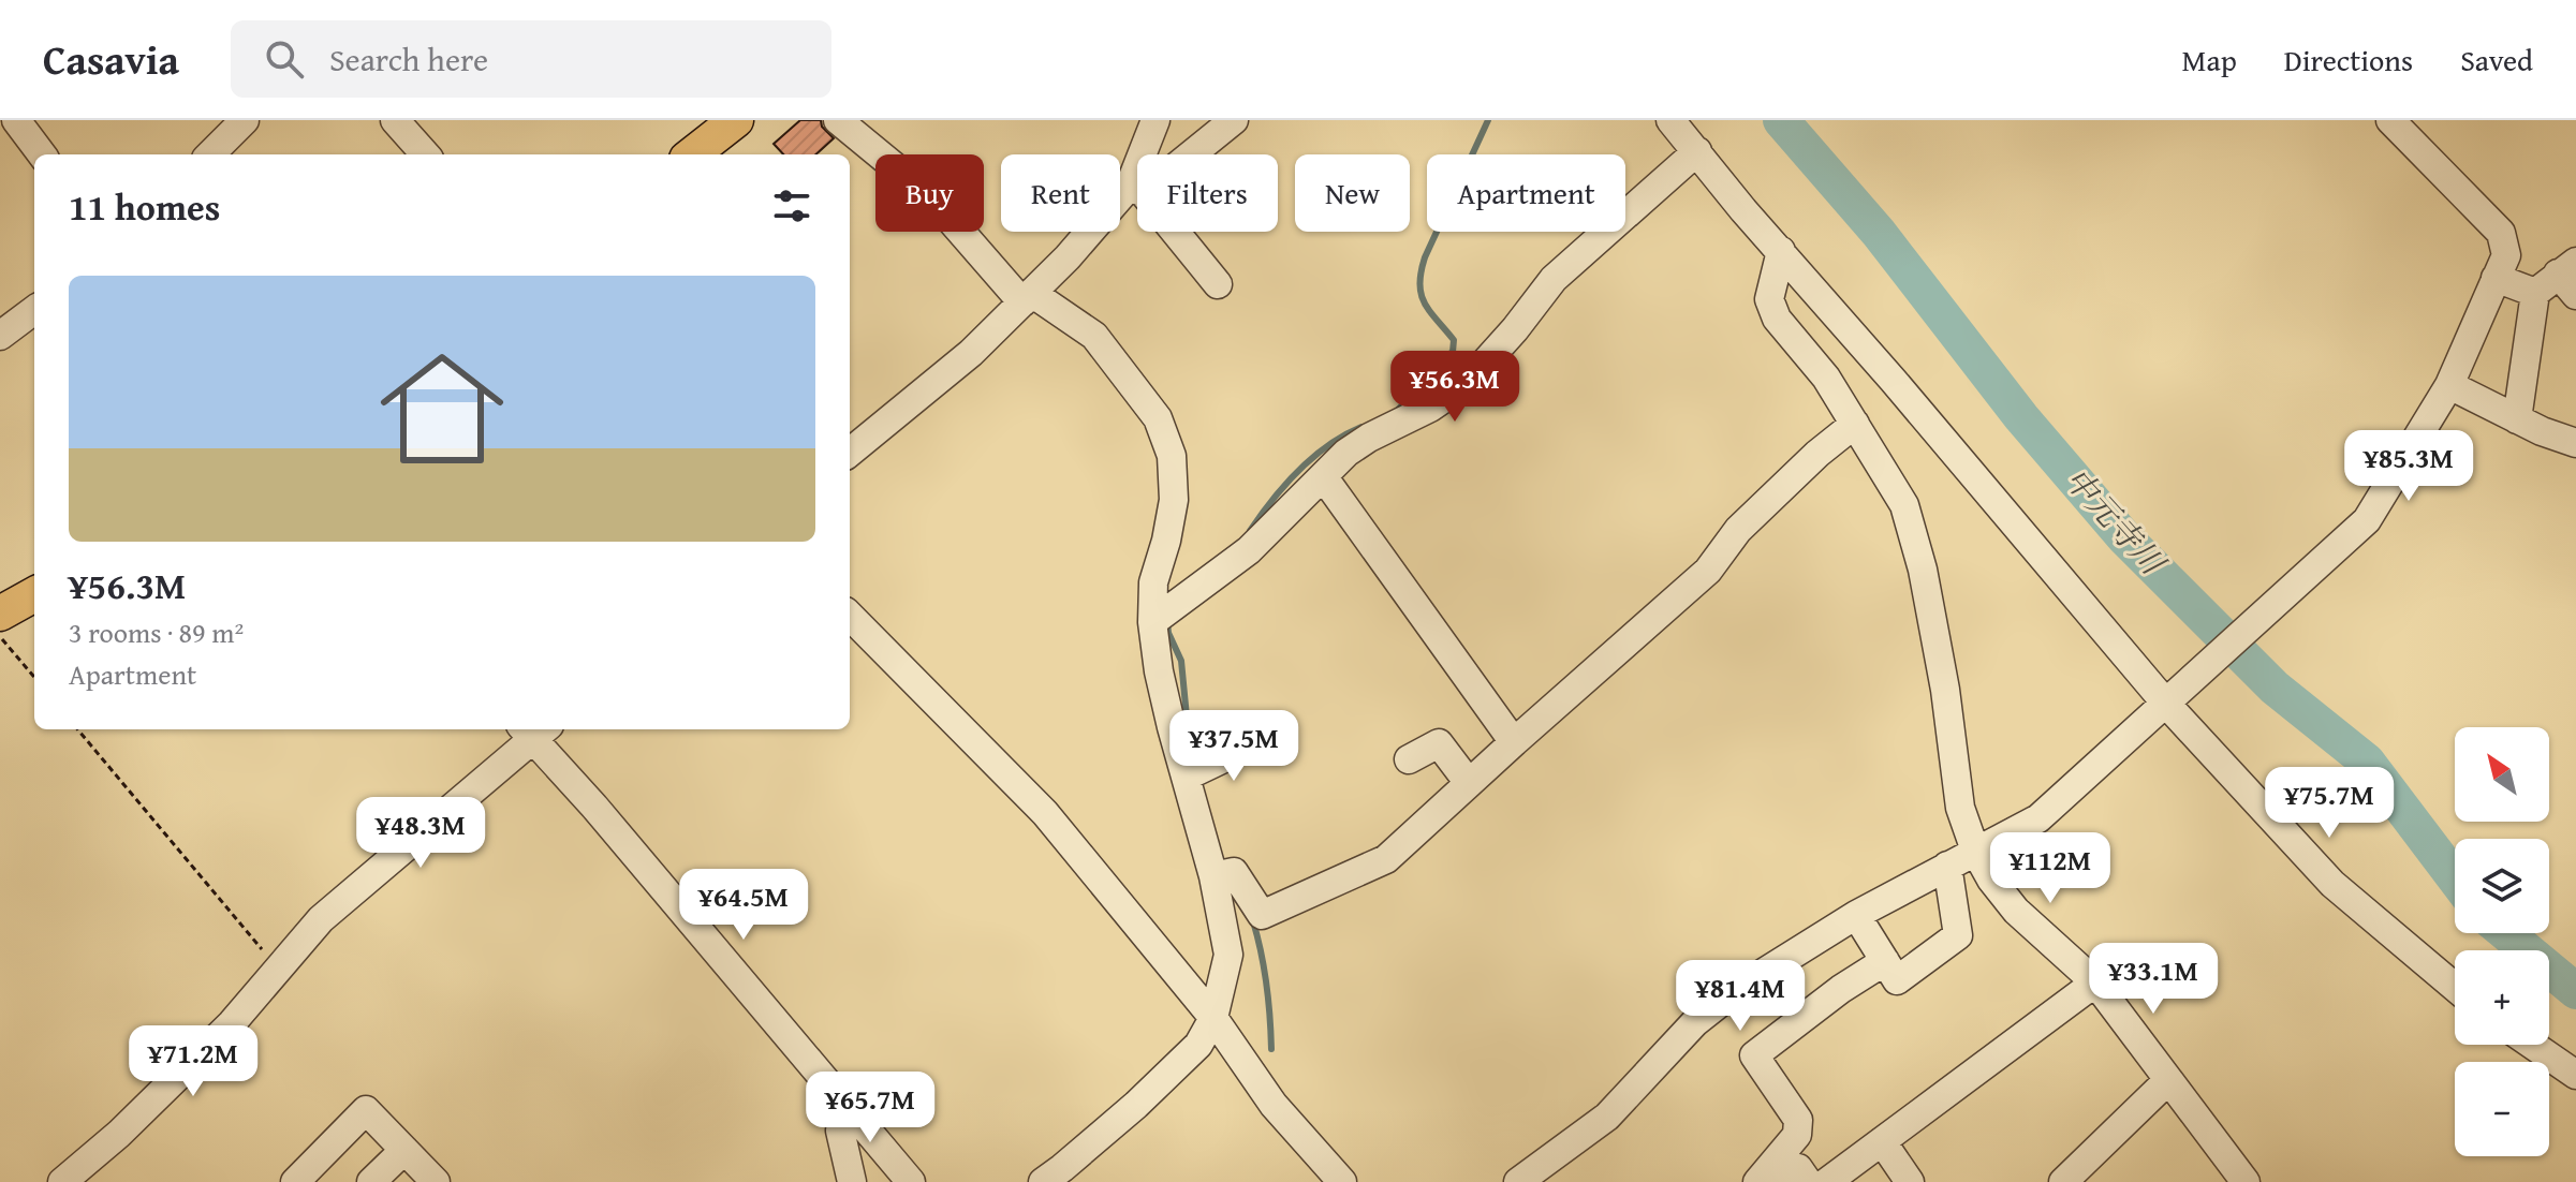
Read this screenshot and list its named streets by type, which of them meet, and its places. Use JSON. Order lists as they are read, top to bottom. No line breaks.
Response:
{"water":["中元寺川"],"north":"top left","page":{"header":"Casavia","search":"Search here","nav":["Map","Directions","Saved"],"chip":["Buy","Rent","Filters","New","Apartment"],"heading":"11 homes","list":[{"name":"¥56.3M","note":"3 rooms · 89 m² · Apartment"}],"price":["¥56.3M","¥85.3M","¥37.5M","¥75.7M","¥48.3M","¥112M","¥64.5M","¥33.1M","¥81.4M","¥71.2M","¥65.7M"],"map_buttons":["+","−"]}}
